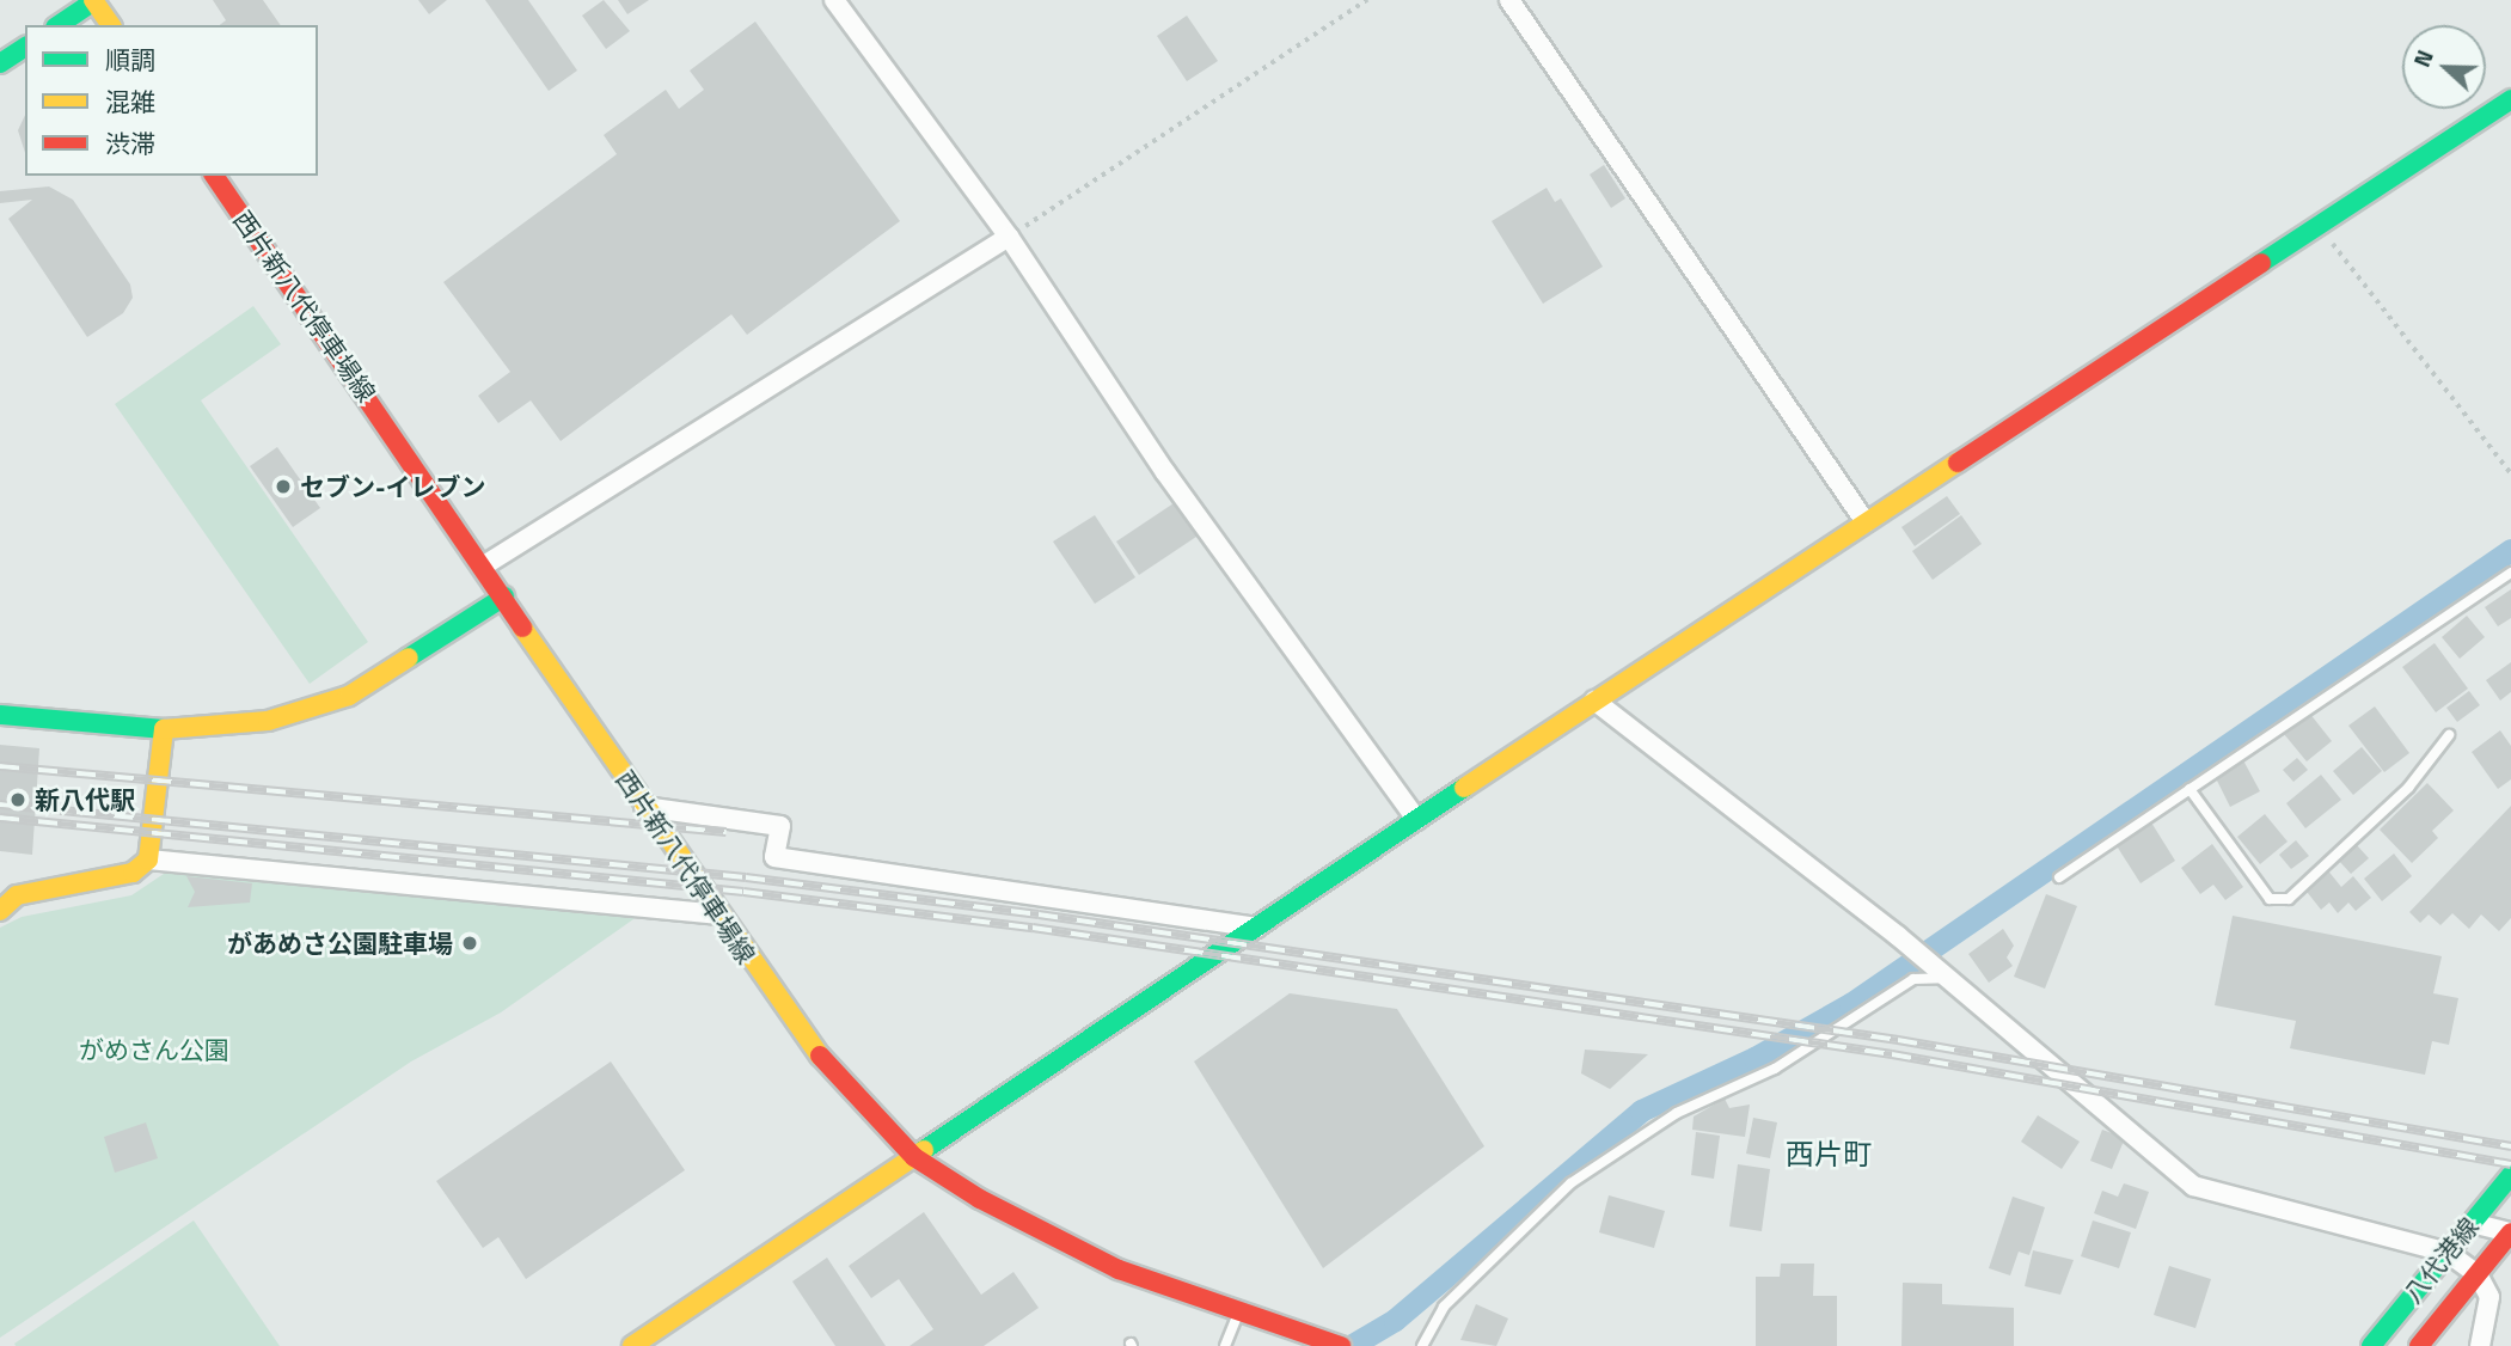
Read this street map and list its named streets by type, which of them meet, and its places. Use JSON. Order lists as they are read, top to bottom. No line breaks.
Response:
{"streets":{"street":["西片新八代停車場線","八代港線"]},"districts":["西片町"],"parks":["がめさん公園"],"places":["セブン-イレブン","新八代駅","があめさ公園駐車場"],"legend":["順調","混雑","渋滞"],"north":"left"}
